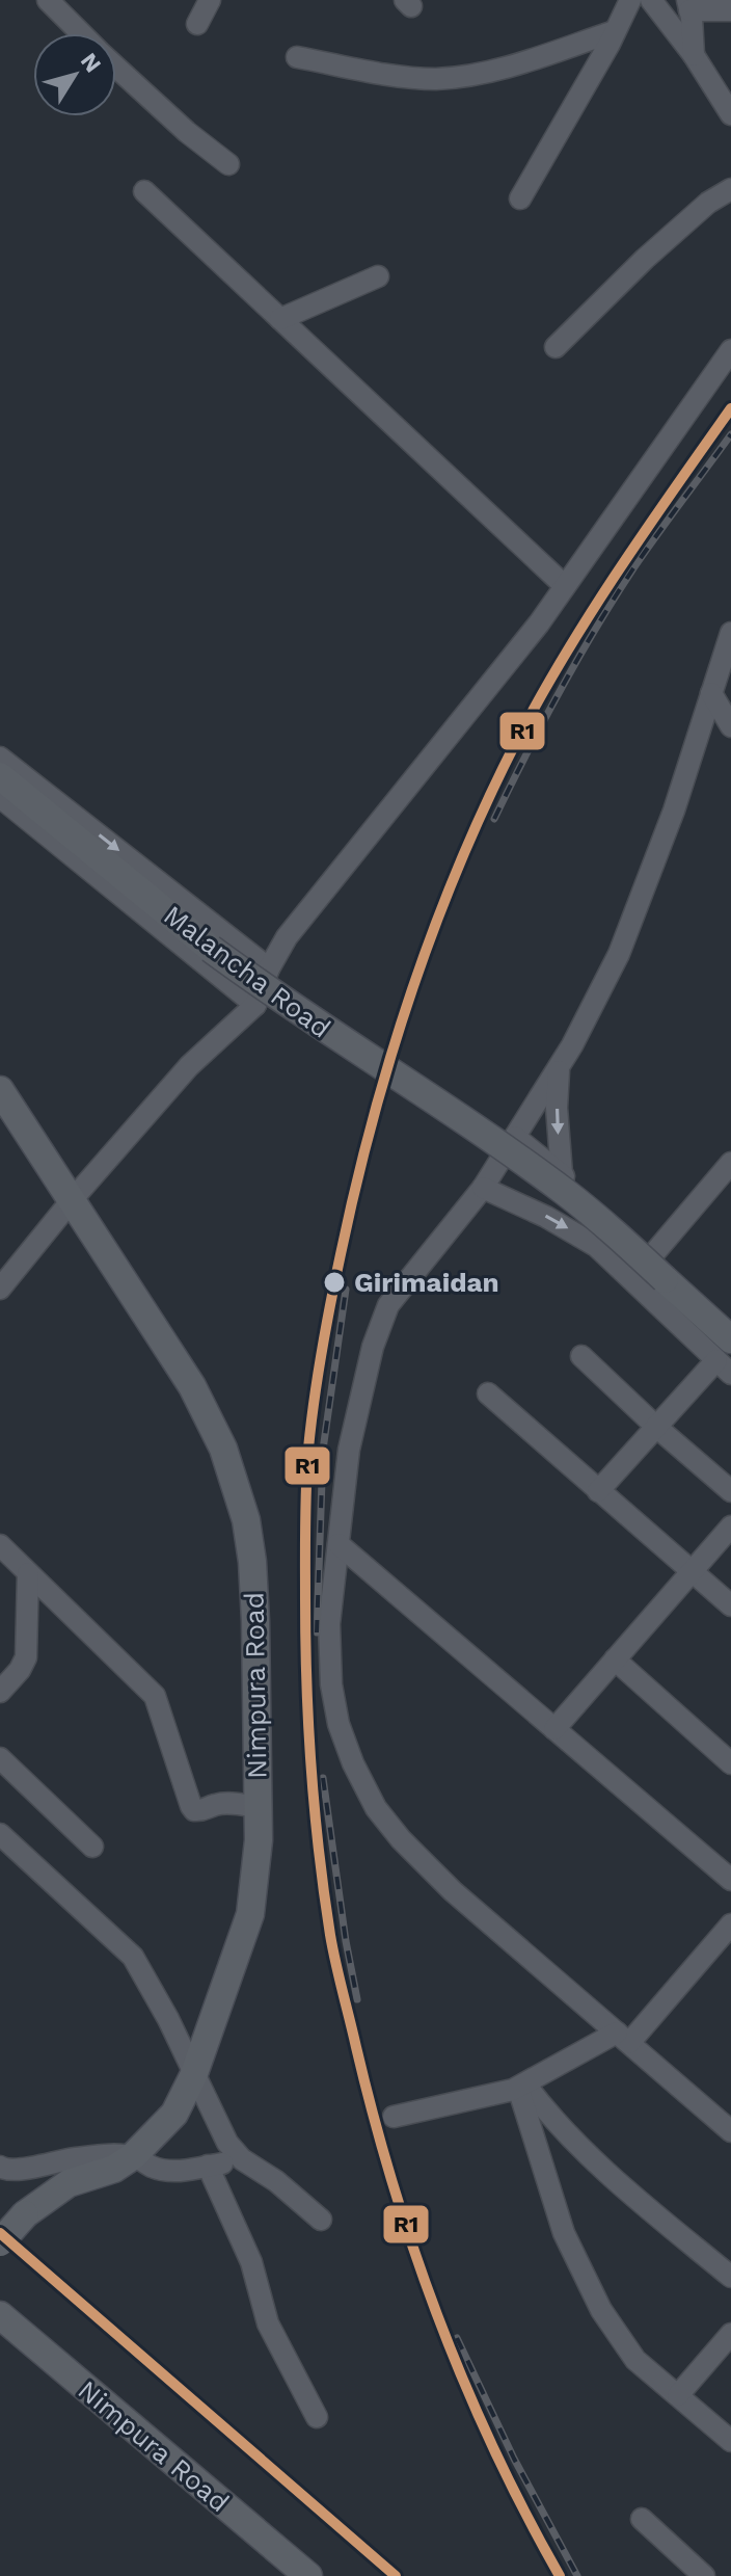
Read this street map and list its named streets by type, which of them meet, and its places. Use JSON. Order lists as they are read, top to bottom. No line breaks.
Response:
{"streets":{"main road":["Malancha Road","Nimpura Road"]},"places":["Girimaidan"],"lines":["transit line R1"],"north":"top right"}
